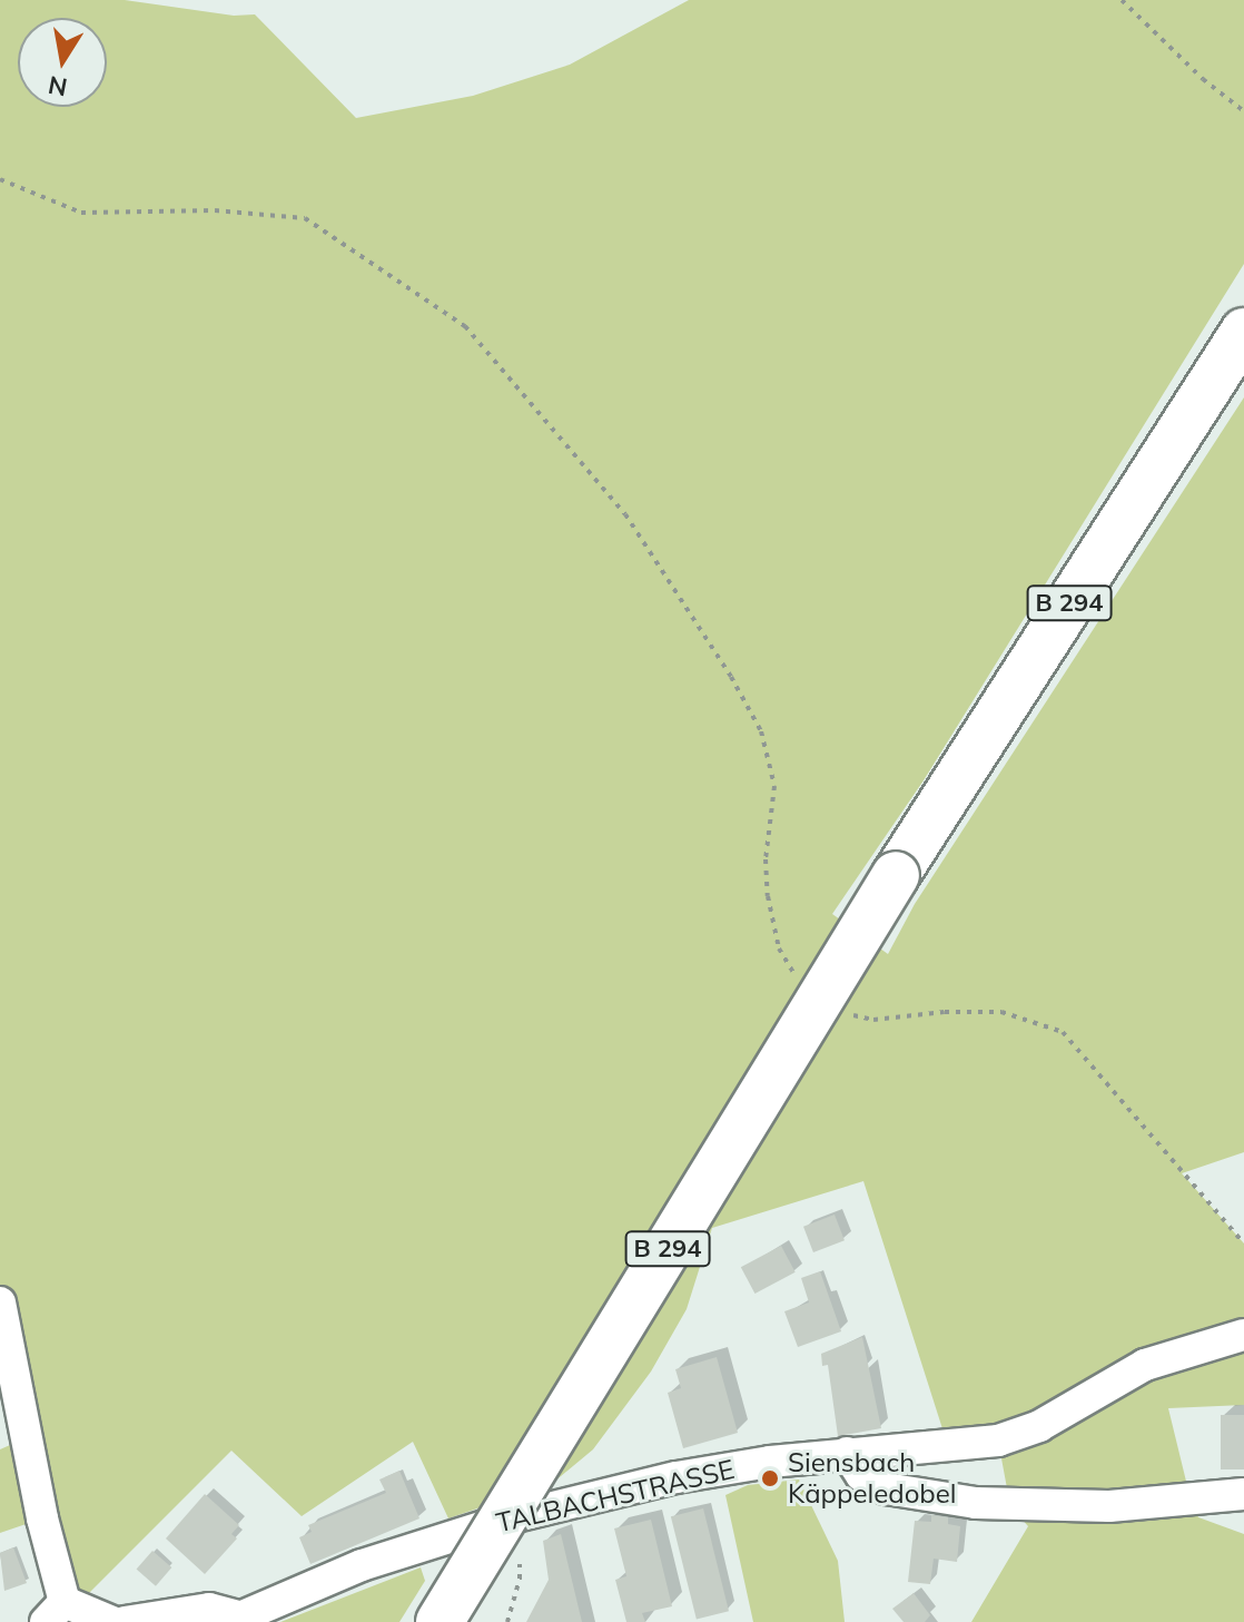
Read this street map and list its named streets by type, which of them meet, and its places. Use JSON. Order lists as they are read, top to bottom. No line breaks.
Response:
{"streets":{"highway":["B 294"],"street":["TALBACHSTRASSE"]},"places":["Siensbach Käppeledobel"],"north":"bottom"}
